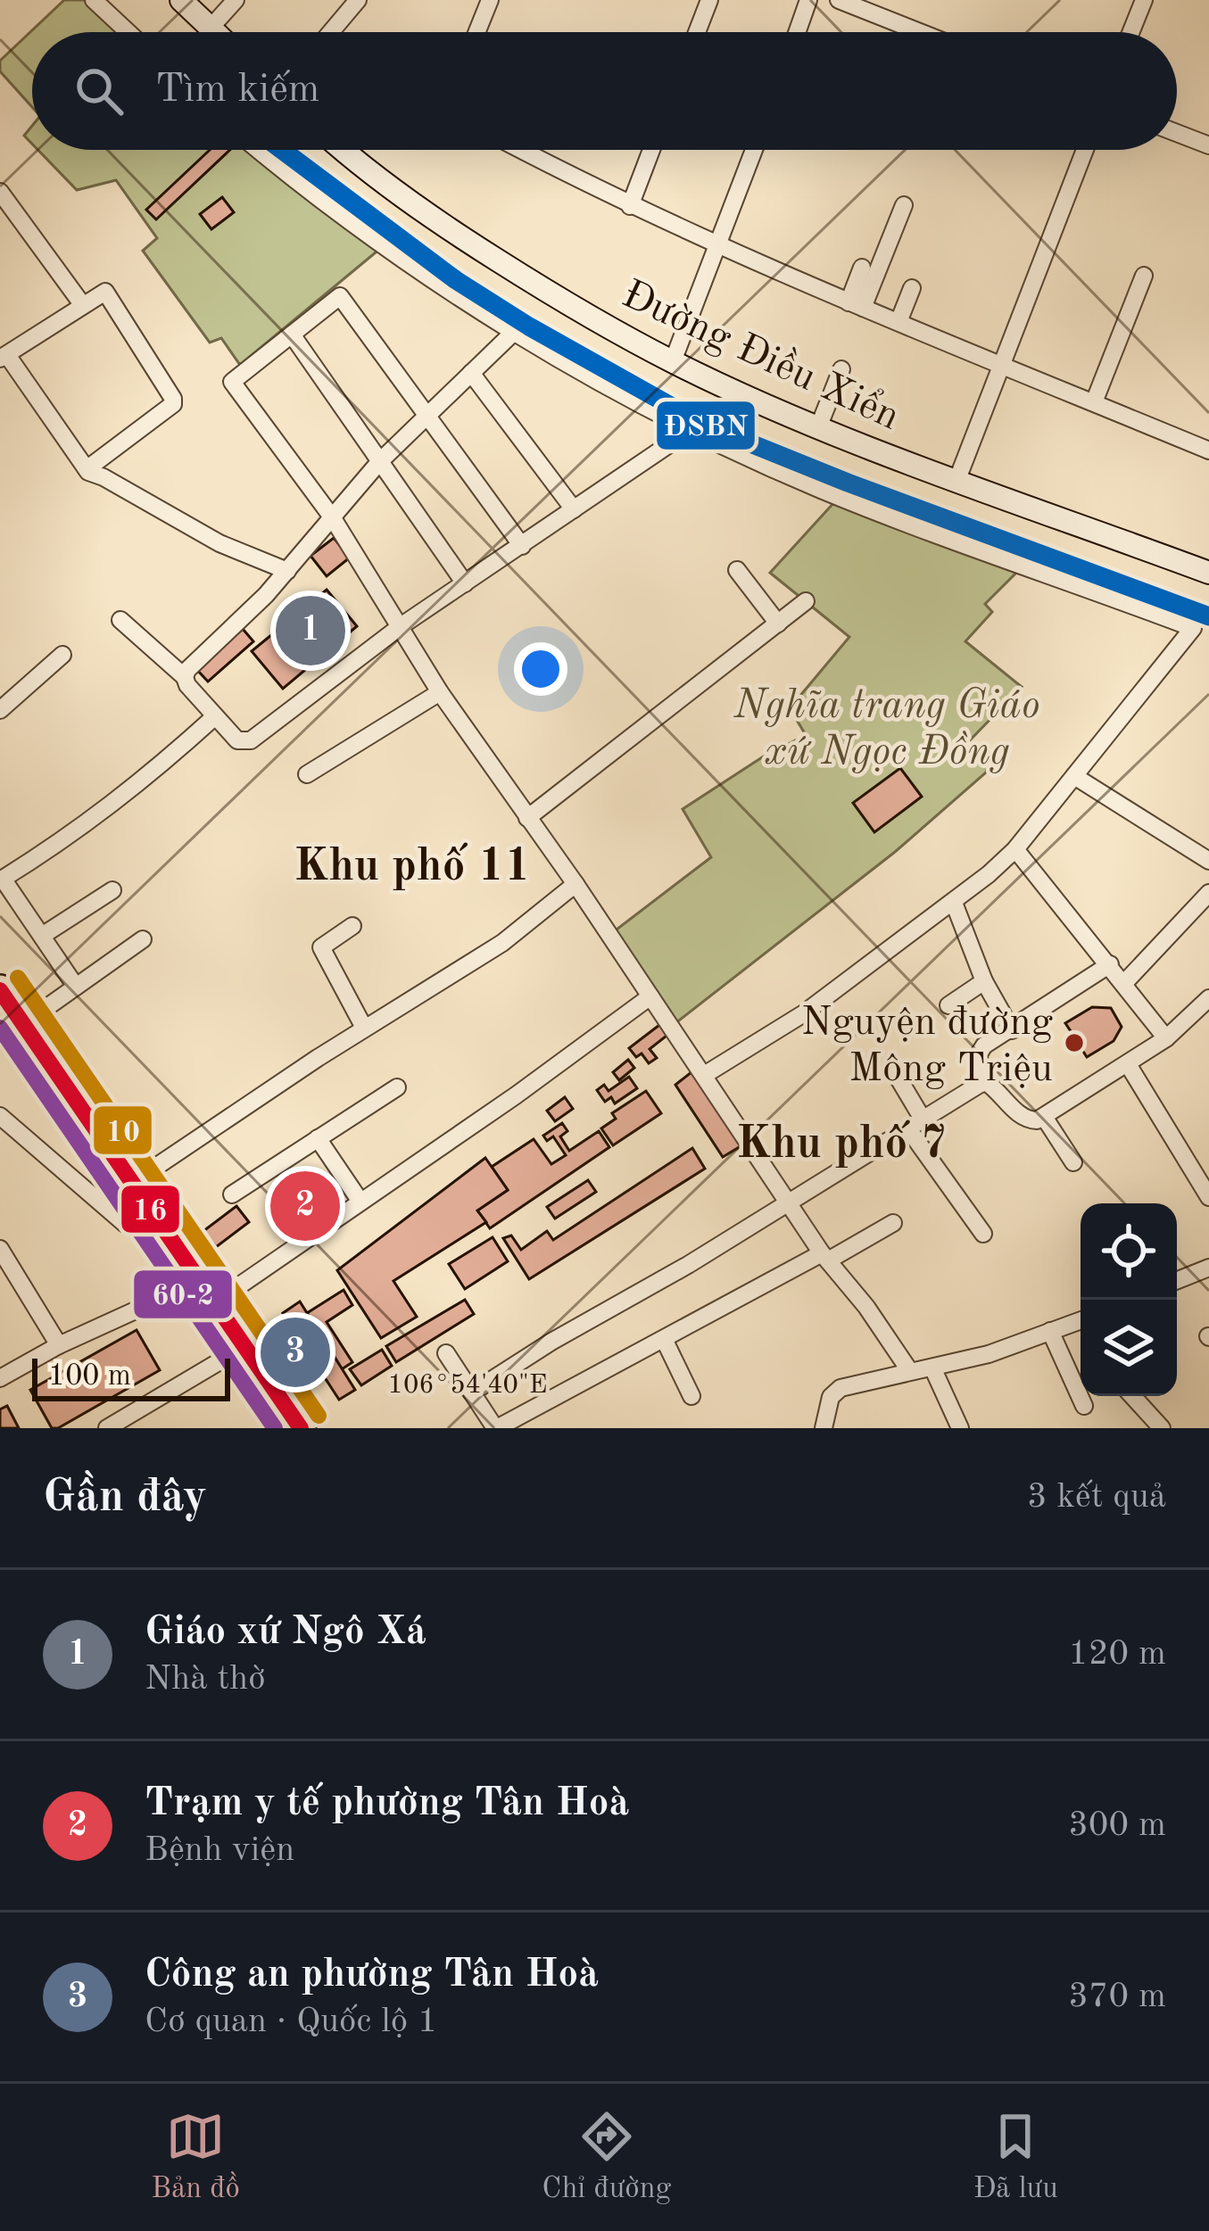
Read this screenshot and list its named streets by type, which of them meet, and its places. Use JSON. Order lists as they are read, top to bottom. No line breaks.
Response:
{"streets":{"street":["Đường Điều Xiển"]},"districts":["Khu phố 11","Khu phố 7"],"parks":["Nghĩa trang Giáo xứ Ngọc Đồng"],"places":["Nguyện đường Mông Triệu"],"lines":["transit line ĐSBN","transit line 10","transit line 16","transit line 60-2"],"scale_bar":"100 m","page":{"search":"Tìm kiếm","pins":["1","2","3"],"scale":"100 m","heading":["Gần đây","3 kết quả"],"list":[{"mark":"1","name":"Giáo xứ Ngô Xá","note":"Nhà thờ","value":"120 m"},{"mark":"2","name":"Trạm y tế phường Tân Hoà","note":"Bệnh viện","value":"300 m"},{"mark":"3","name":"Công an phường Tân Hoà","note":"Cơ quan · Quốc lộ 1","value":"370 m"}],"nav":["Bản đồ","Chỉ đường","Đã lưu"]},"coordinates":["106°54'40\"E"]}
